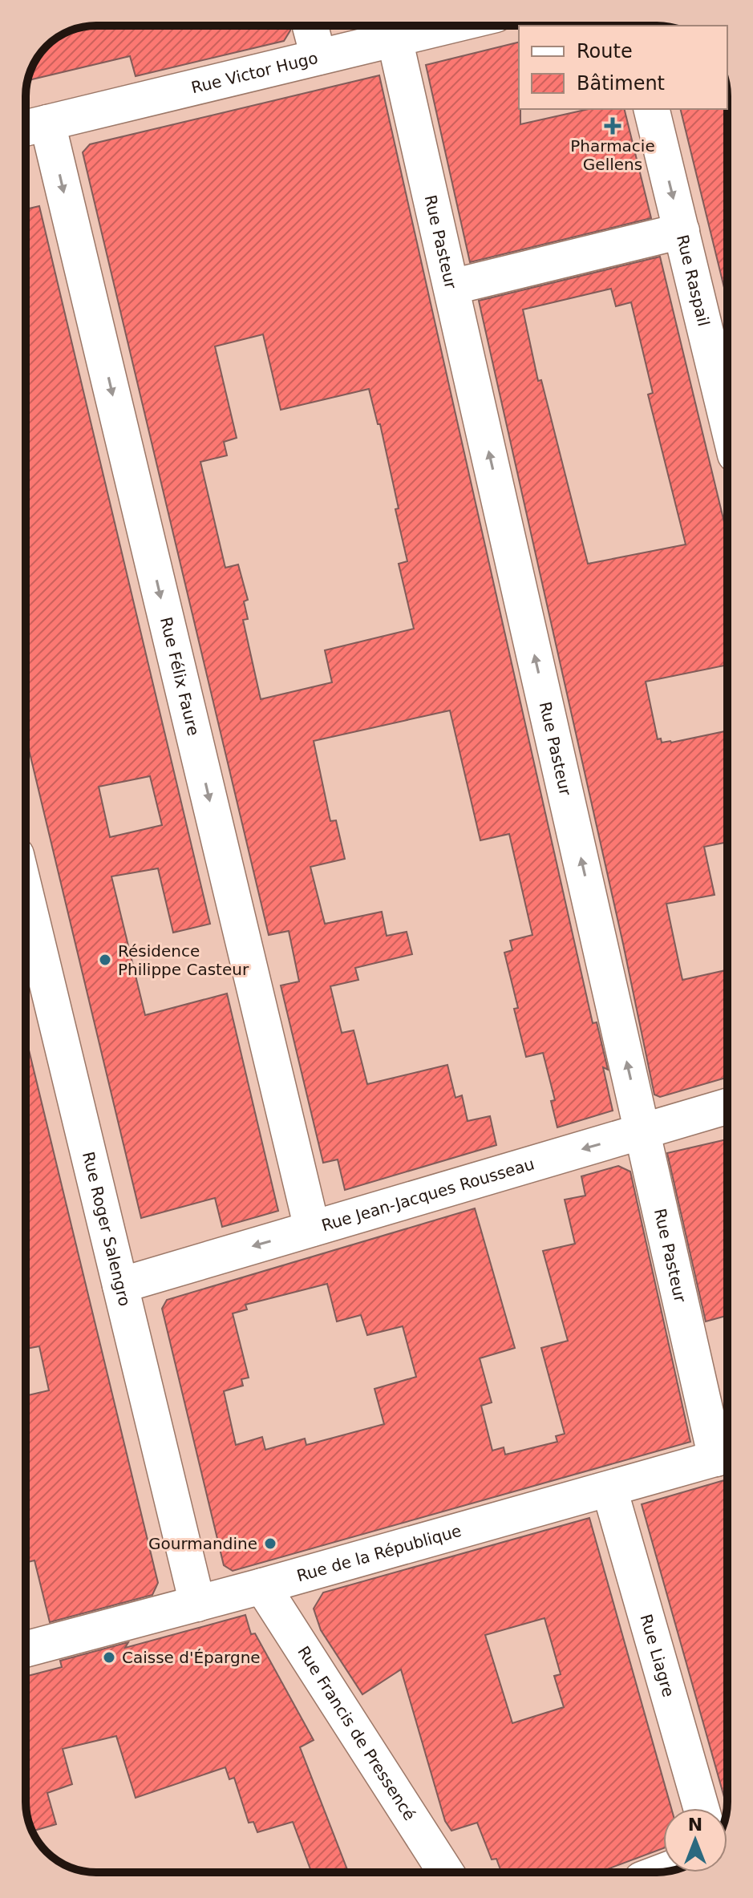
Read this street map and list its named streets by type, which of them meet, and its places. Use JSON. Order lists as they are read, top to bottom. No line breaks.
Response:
{"streets":{"street":["Rue Victor Hugo","Rue Pasteur","Rue Raspail","Rue Félix Faure","Rue Jean-Jacques Rousseau","Rue Roger Salengro","Rue de la République","Rue Liagre","Rue Francis de Pressencé"]},"crossings":[["Rue Victor Hugo","Rue Pasteur"],["Rue Victor Hugo","Rue Félix Faure"],["Rue Pasteur","Rue Jean-Jacques Rousseau"],["Rue Pasteur","Rue de la République"],["Rue Félix Faure","Rue Jean-Jacques Rousseau"],["Rue Jean-Jacques Rousseau","Rue Roger Salengro"],["Rue Roger Salengro","Rue de la République"],["Rue de la République","Rue Liagre"],["Rue de la République","Rue Francis de Pressencé"]],"one_way":["Rue Pasteur","Rue Raspail","Rue Félix Faure","Rue Jean-Jacques Rousseau"],"places":{"health":["Pharmacie Gellens"],"other":["Résidence Philippe Casteur","Gourmandine","Caisse d'Épargne"]},"legend":["Route","Bâtiment"],"north":"top"}
